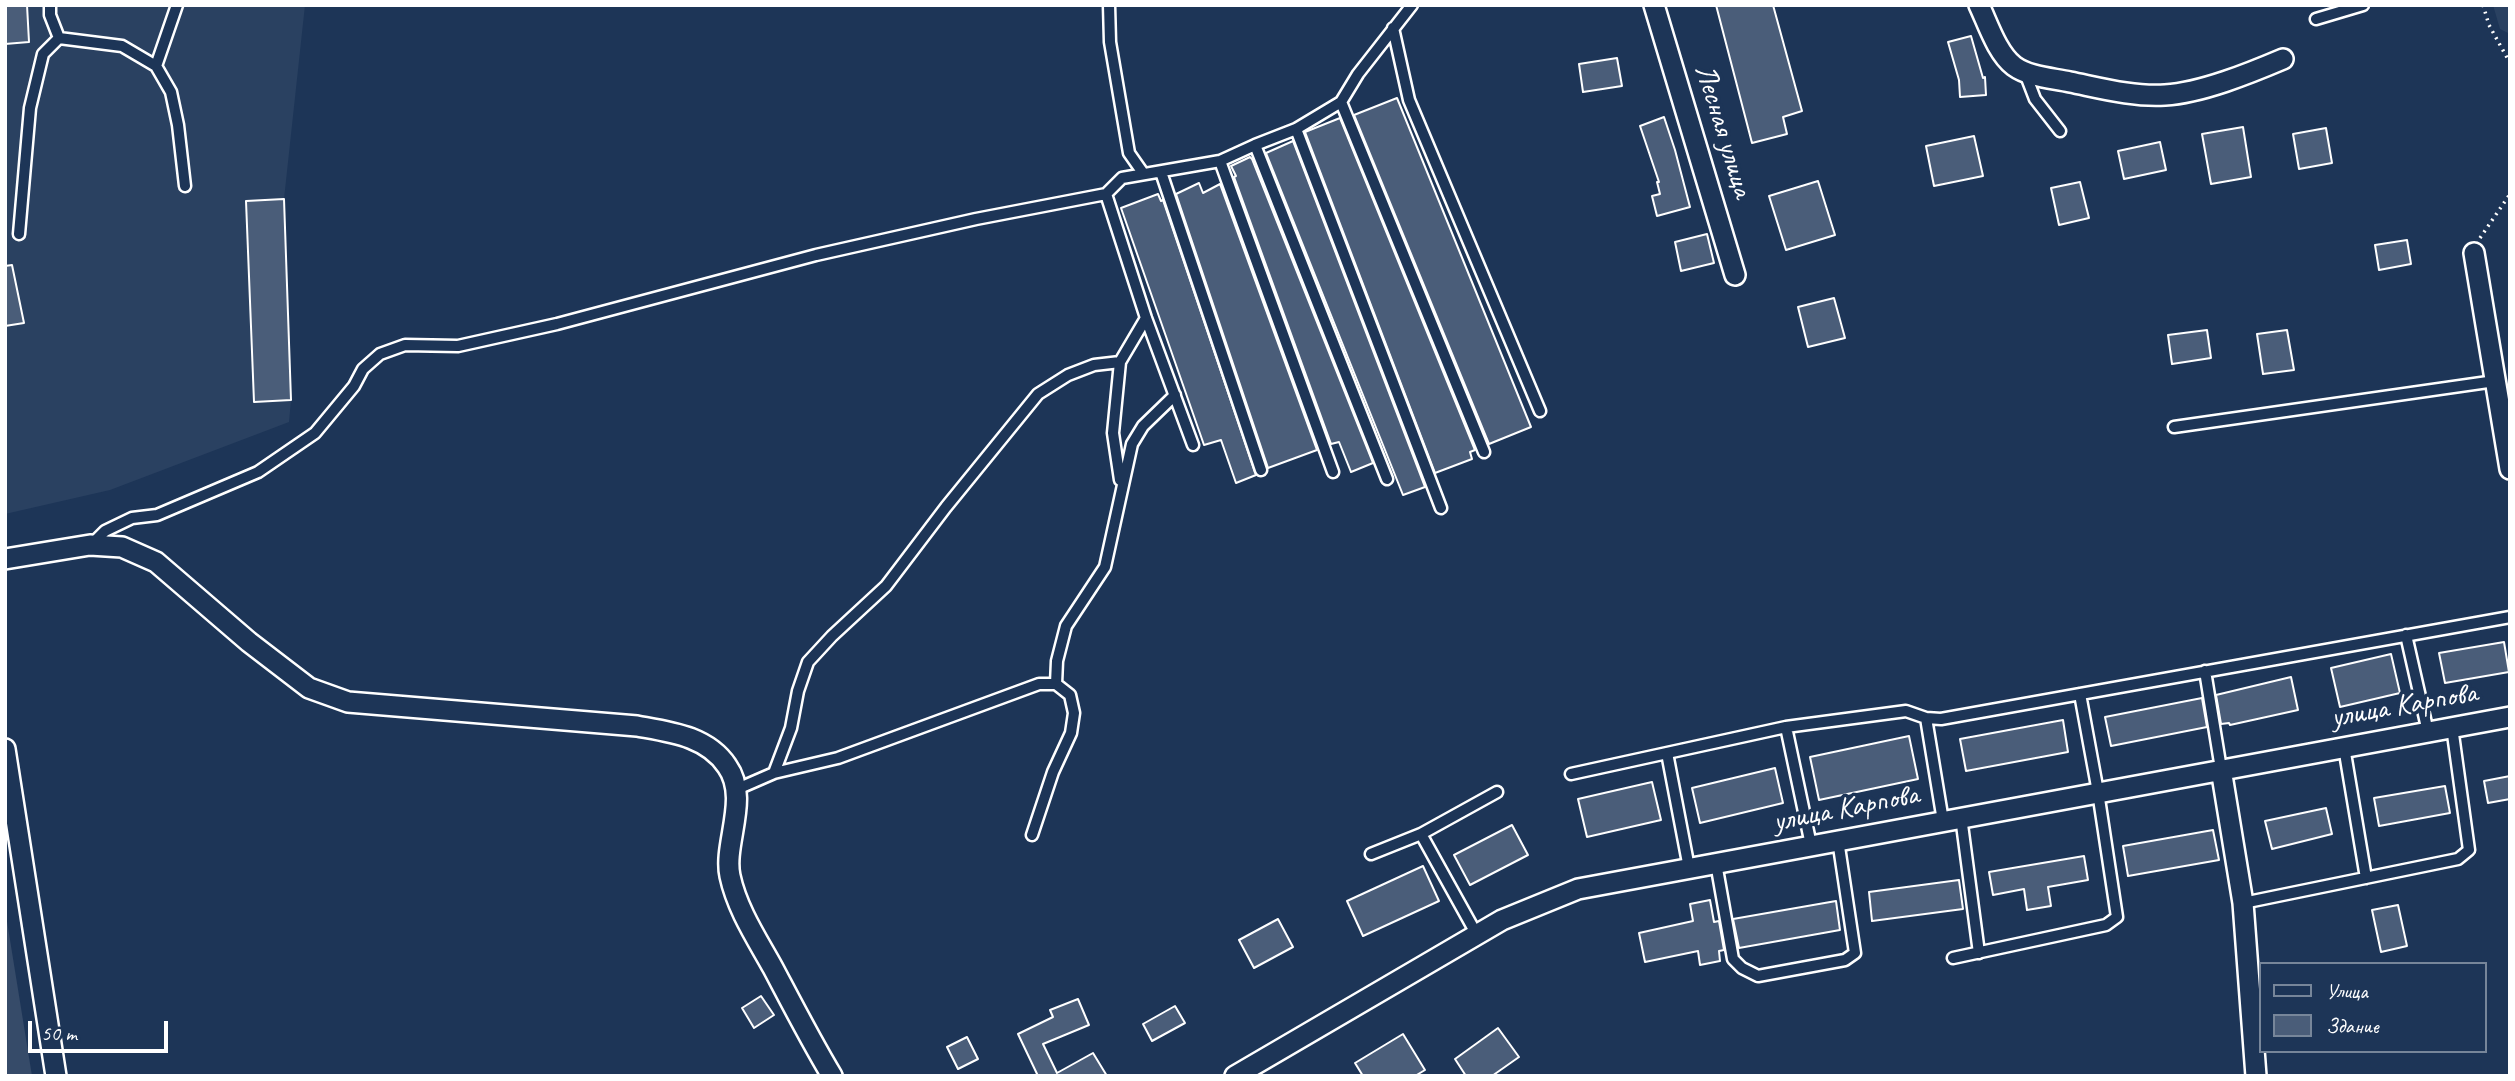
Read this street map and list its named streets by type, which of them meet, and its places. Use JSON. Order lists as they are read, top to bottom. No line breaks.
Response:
{"streets":{"street":["Лесная улица","улица Карпова"]},"legend":["Улица","Здание"],"scale_bar":"50 m"}
